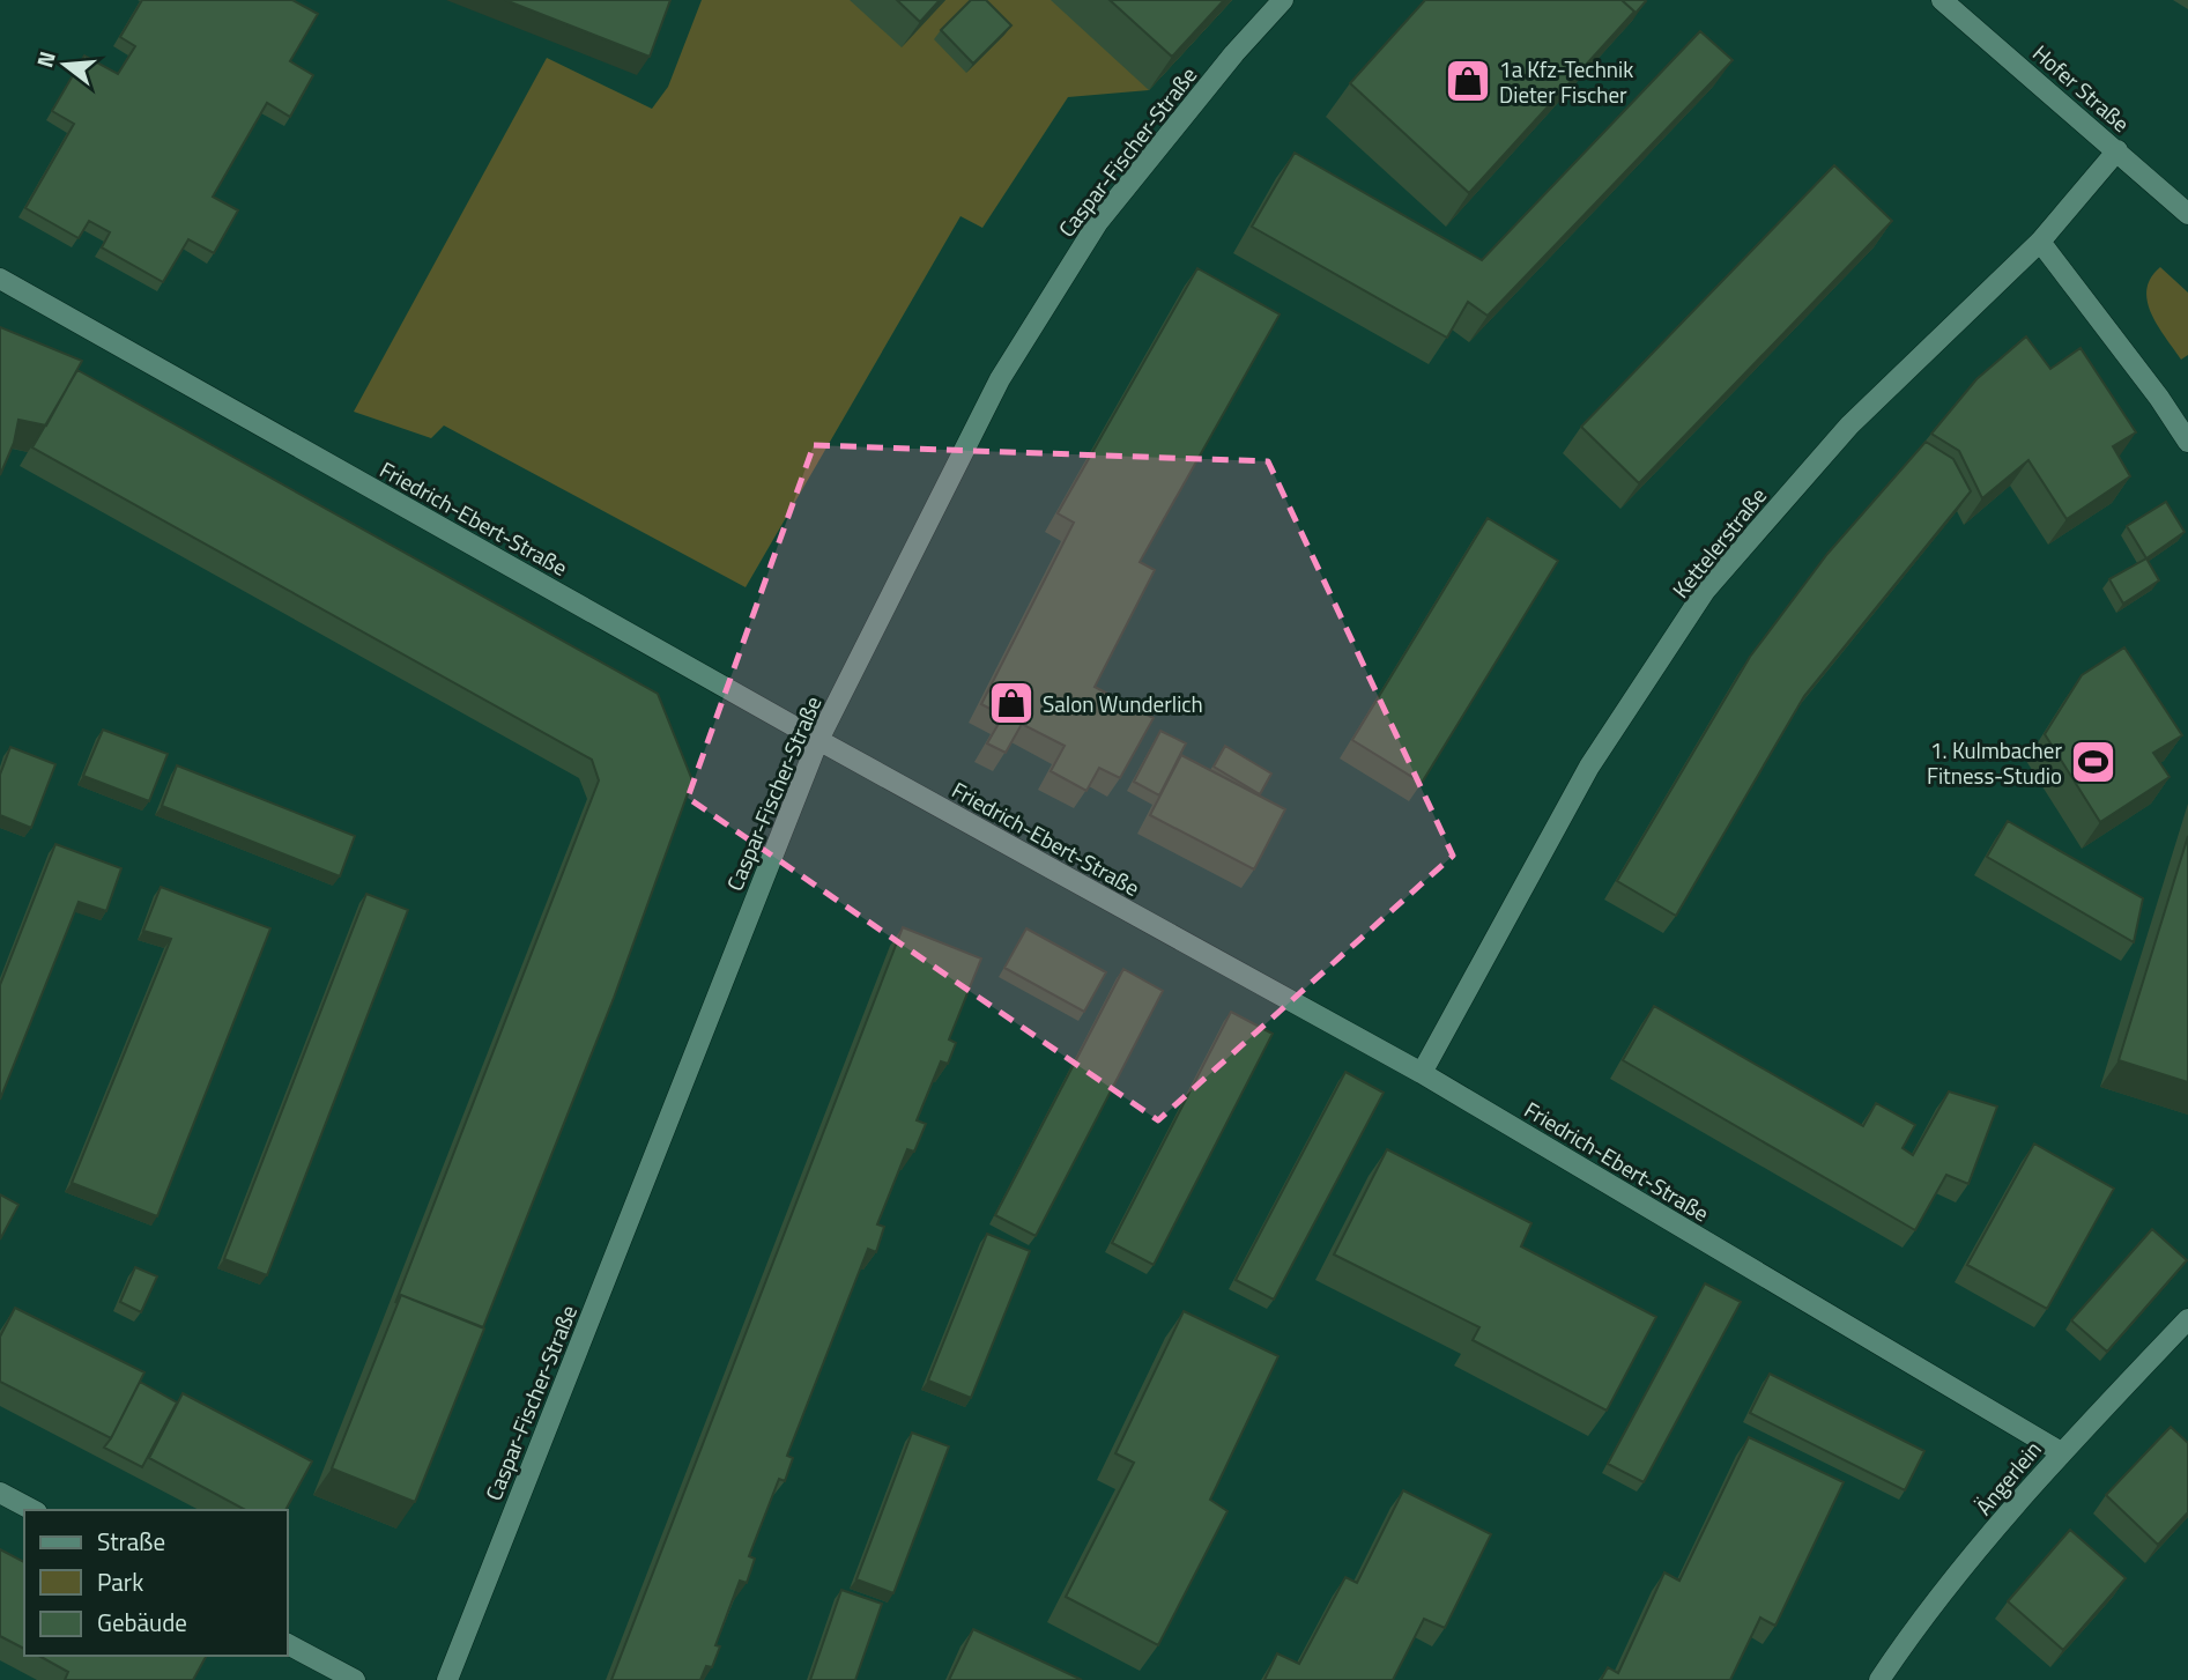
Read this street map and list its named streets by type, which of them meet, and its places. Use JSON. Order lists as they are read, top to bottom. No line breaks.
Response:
{"streets":{"street":["Hofer Straße","Caspar-Fischer-Straße","Friedrich-Ebert-Straße","Kettelerstraße","Ängerlein"]},"crossings":[["Hofer Straße","Kettelerstraße"],["Caspar-Fischer-Straße","Friedrich-Ebert-Straße"],["Friedrich-Ebert-Straße","Kettelerstraße"],["Friedrich-Ebert-Straße","Ängerlein"]],"places":{"shop":["1a Kfz-Technik Dieter Fischer","Salon Wunderlich"],"sports":["1. Kulmbacher Fitness-Studio"]},"legend":["Straße","Park","Gebäude"],"north":"left"}
